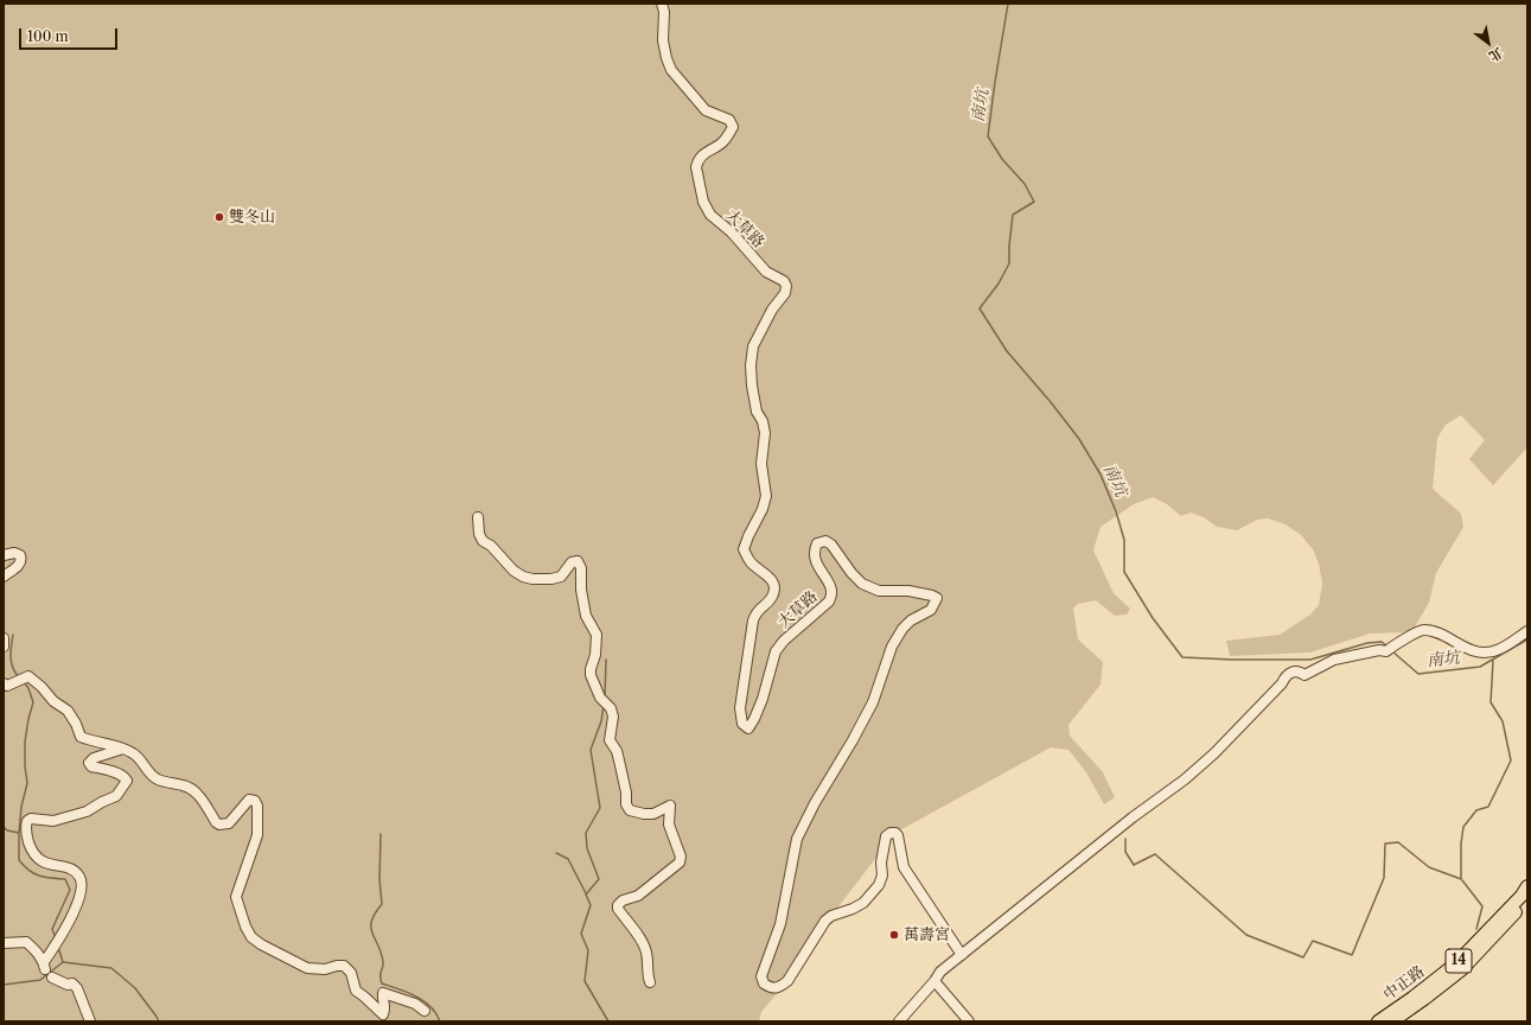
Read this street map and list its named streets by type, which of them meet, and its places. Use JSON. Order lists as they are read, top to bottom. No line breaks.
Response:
{"streets":{"main road":["14","中正路"],"street":["大草路"]},"water":["南坑"],"places":["雙冬山","萬壽宮"],"scale_bar":"100 m","north":"bottom right"}
